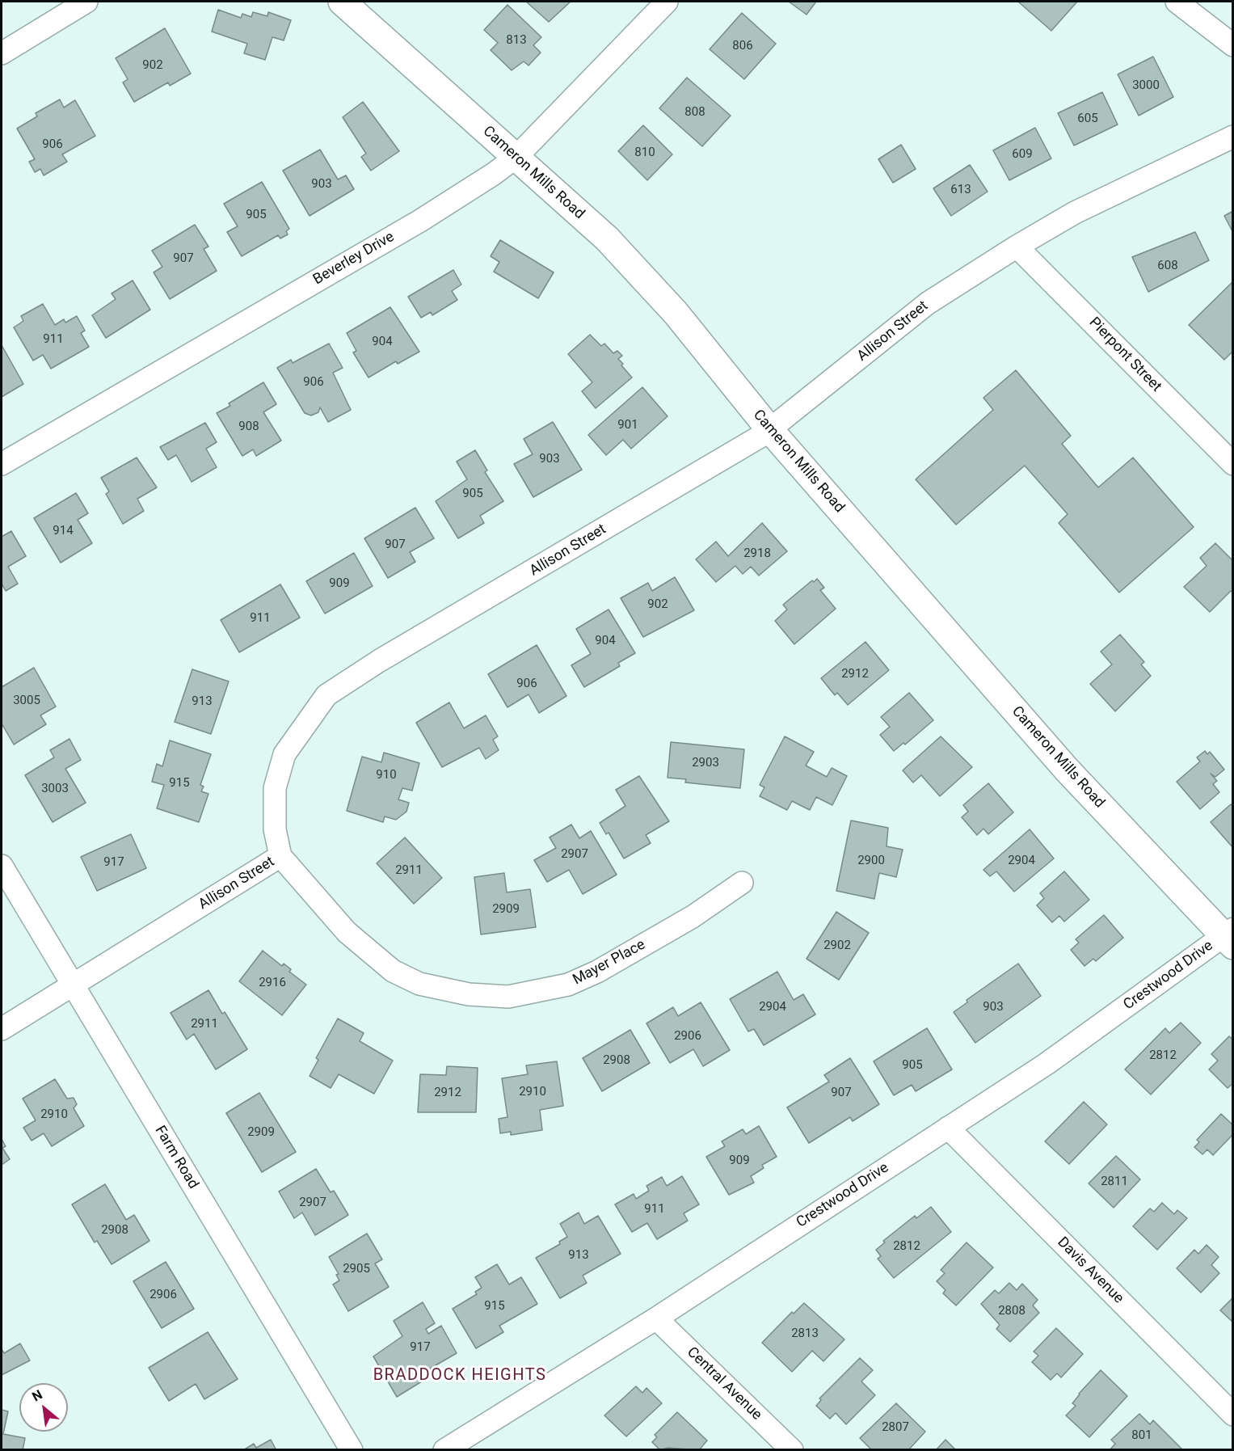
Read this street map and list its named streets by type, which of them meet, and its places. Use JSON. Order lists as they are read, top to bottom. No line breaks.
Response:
{"streets":{"street":["Cameron Mills Road","Beverley Drive","Allison Street","Pierpont Street","Mayer Place","Crestwood Drive","Farm Road","Davis Avenue","Central Avenue"]},"crossings":[["Cameron Mills Road","Beverley Drive"],["Cameron Mills Road","Allison Street"],["Cameron Mills Road","Crestwood Drive"],["Allison Street","Pierpont Street"],["Allison Street","Mayer Place"],["Allison Street","Farm Road"],["Crestwood Drive","Davis Avenue"],["Crestwood Drive","Central Avenue"]],"districts":["BRADDOCK HEIGHTS"],"house_numbers":["813","806","902","3000","808","605","906","810","609","903","613","905","907","608","911","904","906","901","908","903","905","914","907","2918","909","902","911","904","2912","906","3005","913","2903","910","915","3003","2907","2900","2904","917","2911","2909","2902","2916","2904","903","2911","2906","2812","2908","905","2910","2912","907","2910","2909","909","2811","2907","911","2908","2812","913","2905","2906","915","2808","2813","917","2807","801"],"north":"top left"}
